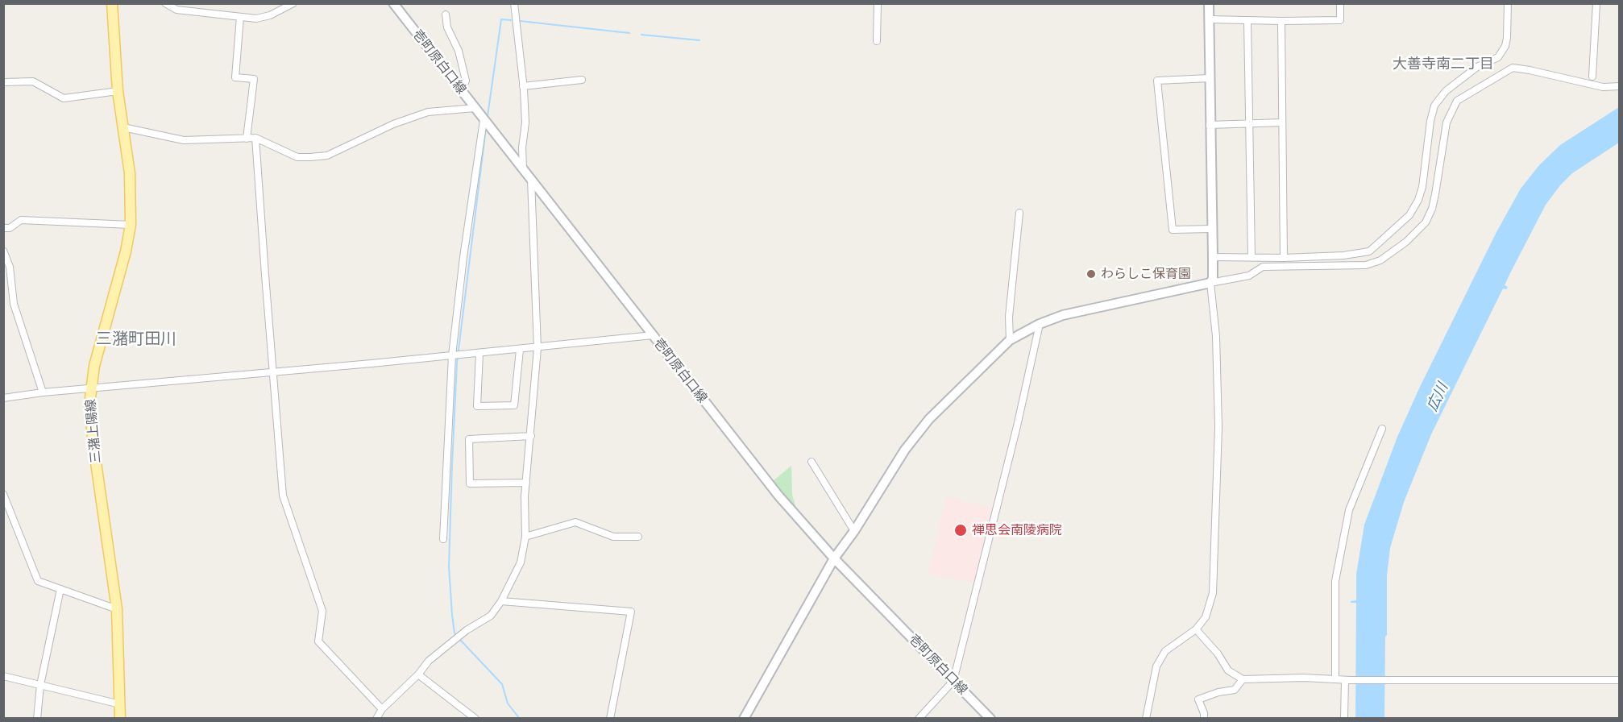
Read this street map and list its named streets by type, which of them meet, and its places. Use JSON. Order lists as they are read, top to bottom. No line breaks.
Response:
{"streets":{"main road":["三潴上陽線"],"street":["壱町原白口線"]},"districts":["大善寺南二丁目","三潴町田川"],"water":["広川"],"places":["わらしこ保育園","禅思会南陵病院"]}
